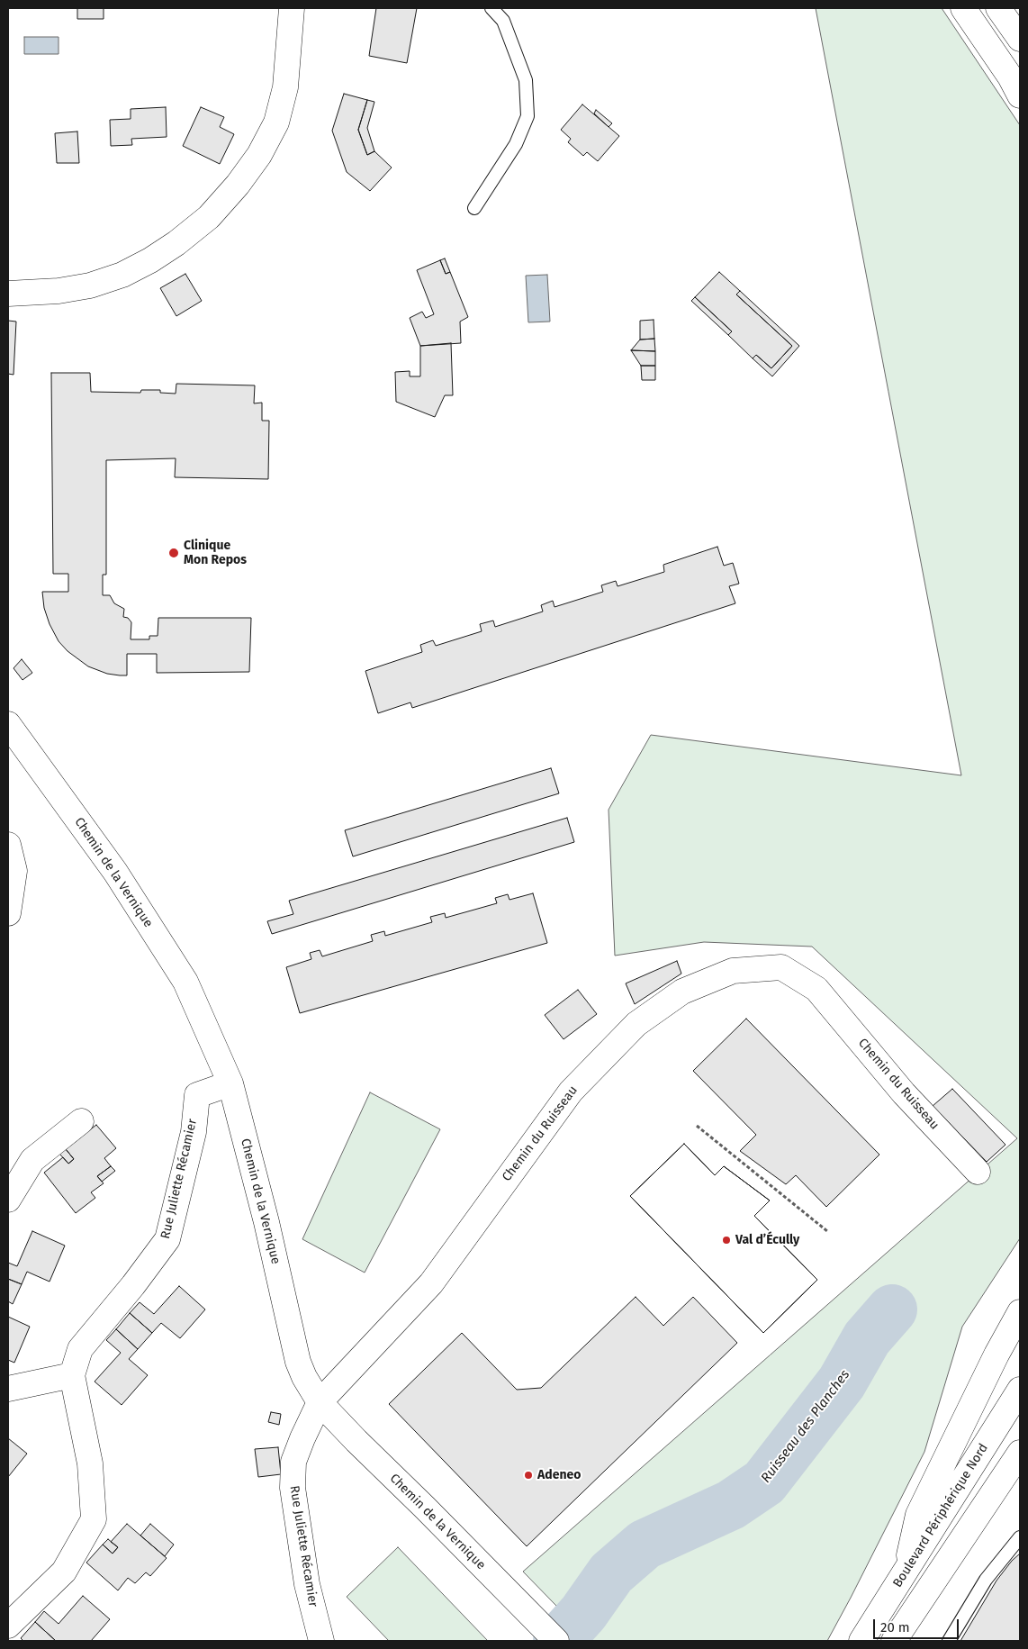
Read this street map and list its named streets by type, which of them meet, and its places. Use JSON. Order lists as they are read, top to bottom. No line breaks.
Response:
{"streets":{"main road":["Chemin de la Vernique","Chemin du Ruisseau","Rue Juliette Récamier","Boulevard Périphérique Nord"]},"crossings":[["Chemin de la Vernique","Chemin du Ruisseau"],["Chemin de la Vernique","Rue Juliette Récamier"],["Chemin du Ruisseau","Rue Juliette Récamier"]],"water":["Ruisseau des Planches"],"places":["Clinique Mon Repos","Val d’Écully","Adeneo"],"scale_bar":"20 m"}
